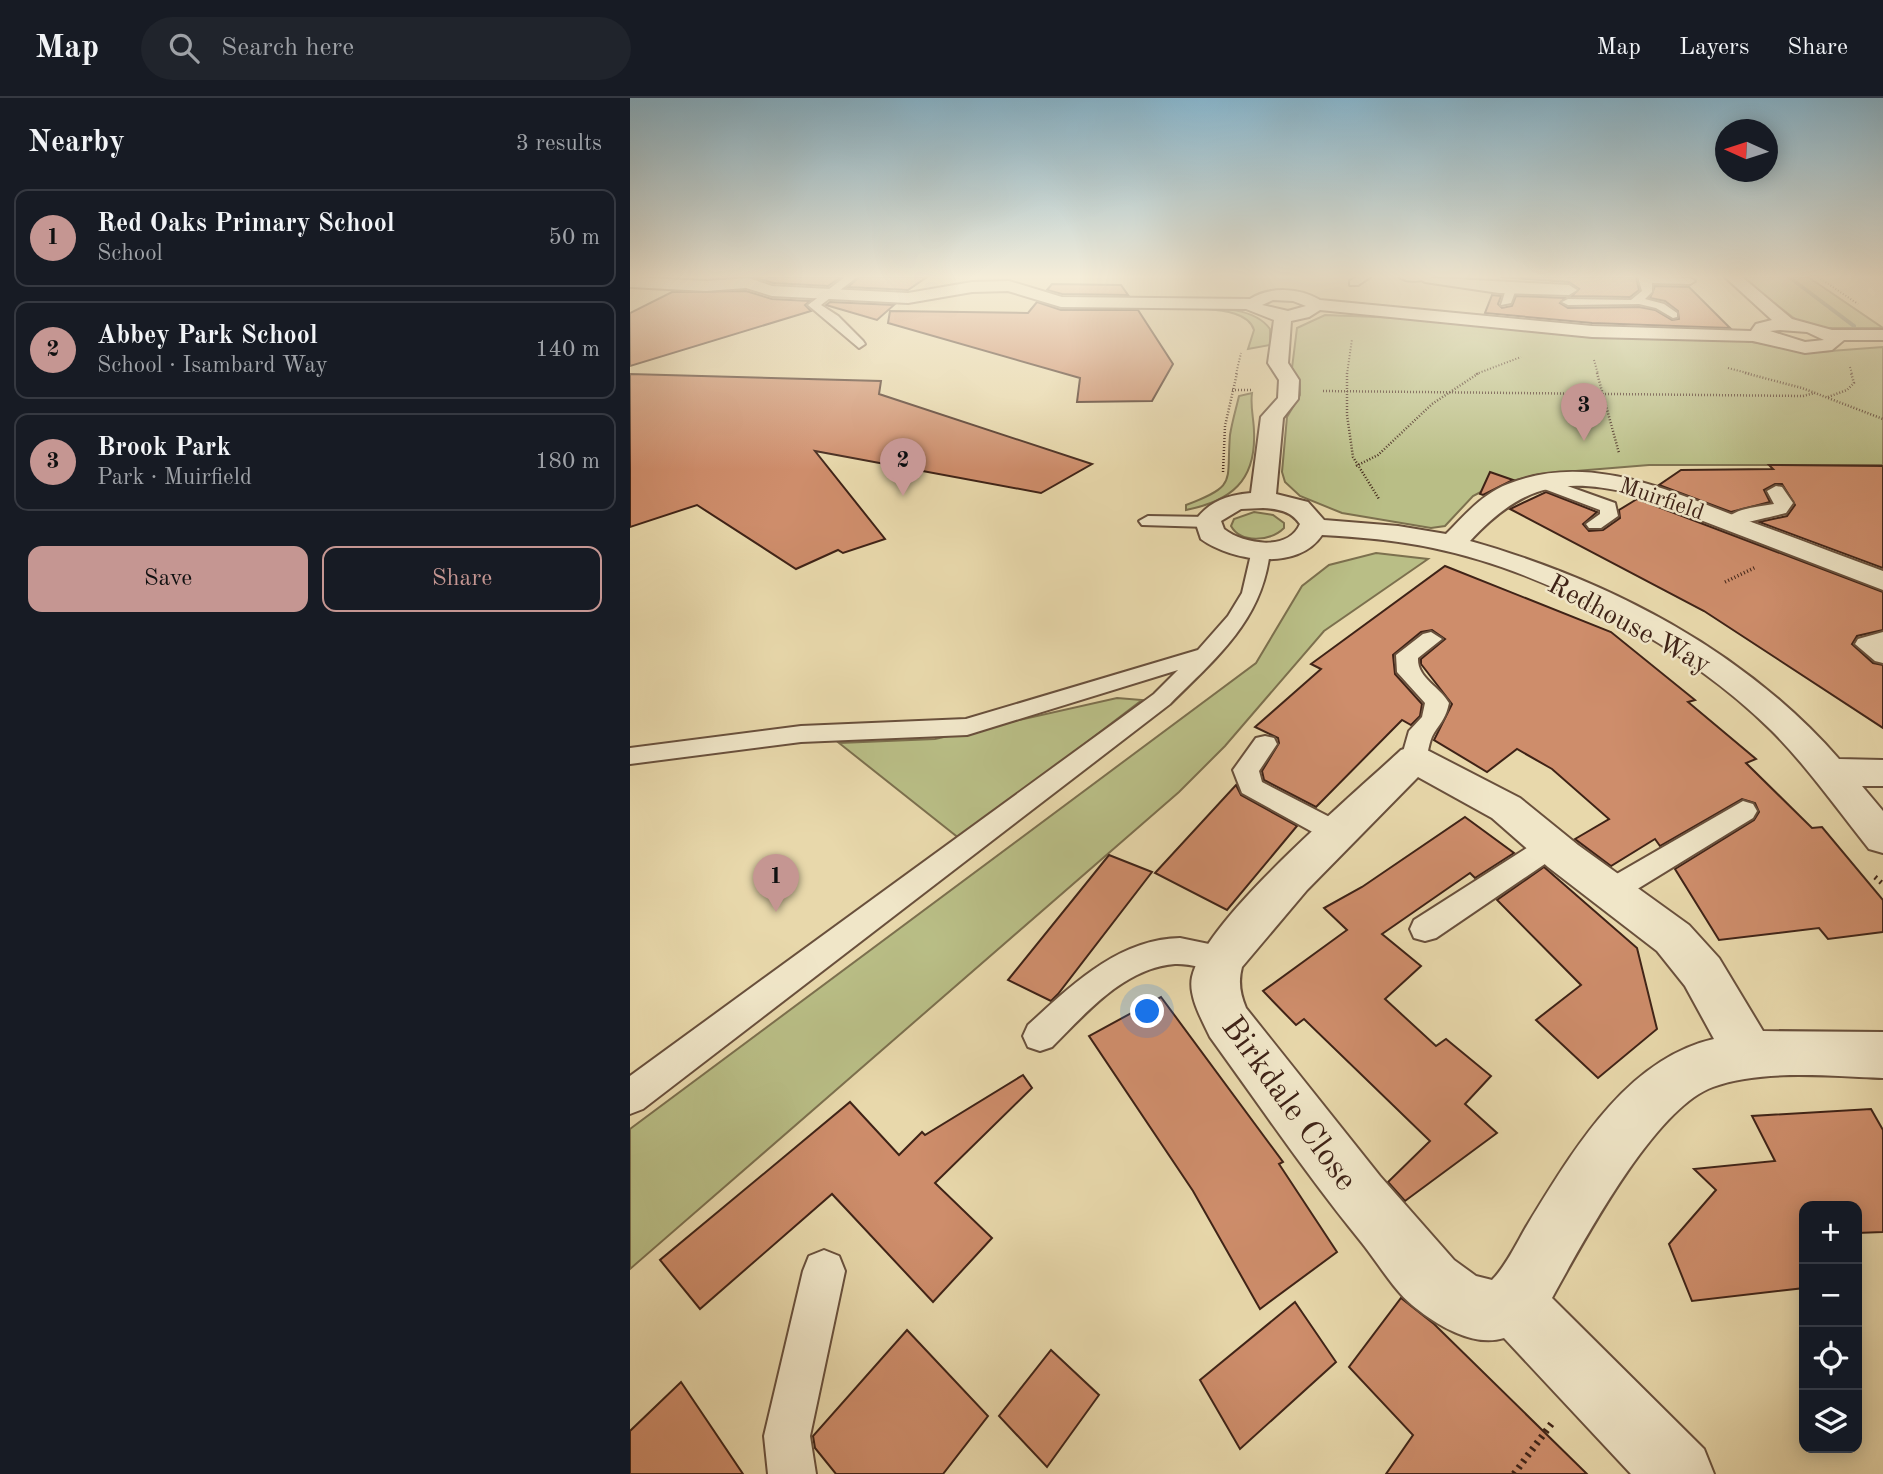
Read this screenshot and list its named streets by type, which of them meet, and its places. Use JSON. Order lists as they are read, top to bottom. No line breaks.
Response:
{"streets":{"street":["Muirfield","Redhouse Way","Birkdale Close"]},"crossings":[["Muirfield","Redhouse Way"]],"north":"left","page":{"header":"Map","search":"Search here","nav":["Map","Layers","Share"],"heading":["Nearby","3 results"],"list":[{"mark":"1","name":"Red Oaks Primary School","note":"School","value":"50 m"},{"mark":"2","name":"Abbey Park School","note":"School · Isambard Way","value":"140 m"},{"mark":"3","name":"Brook Park","note":"Park · Muirfield","value":"180 m"}],"pins":["3","2","1"],"buttons":["Save","Share"],"map_buttons":["+","−"]}}
